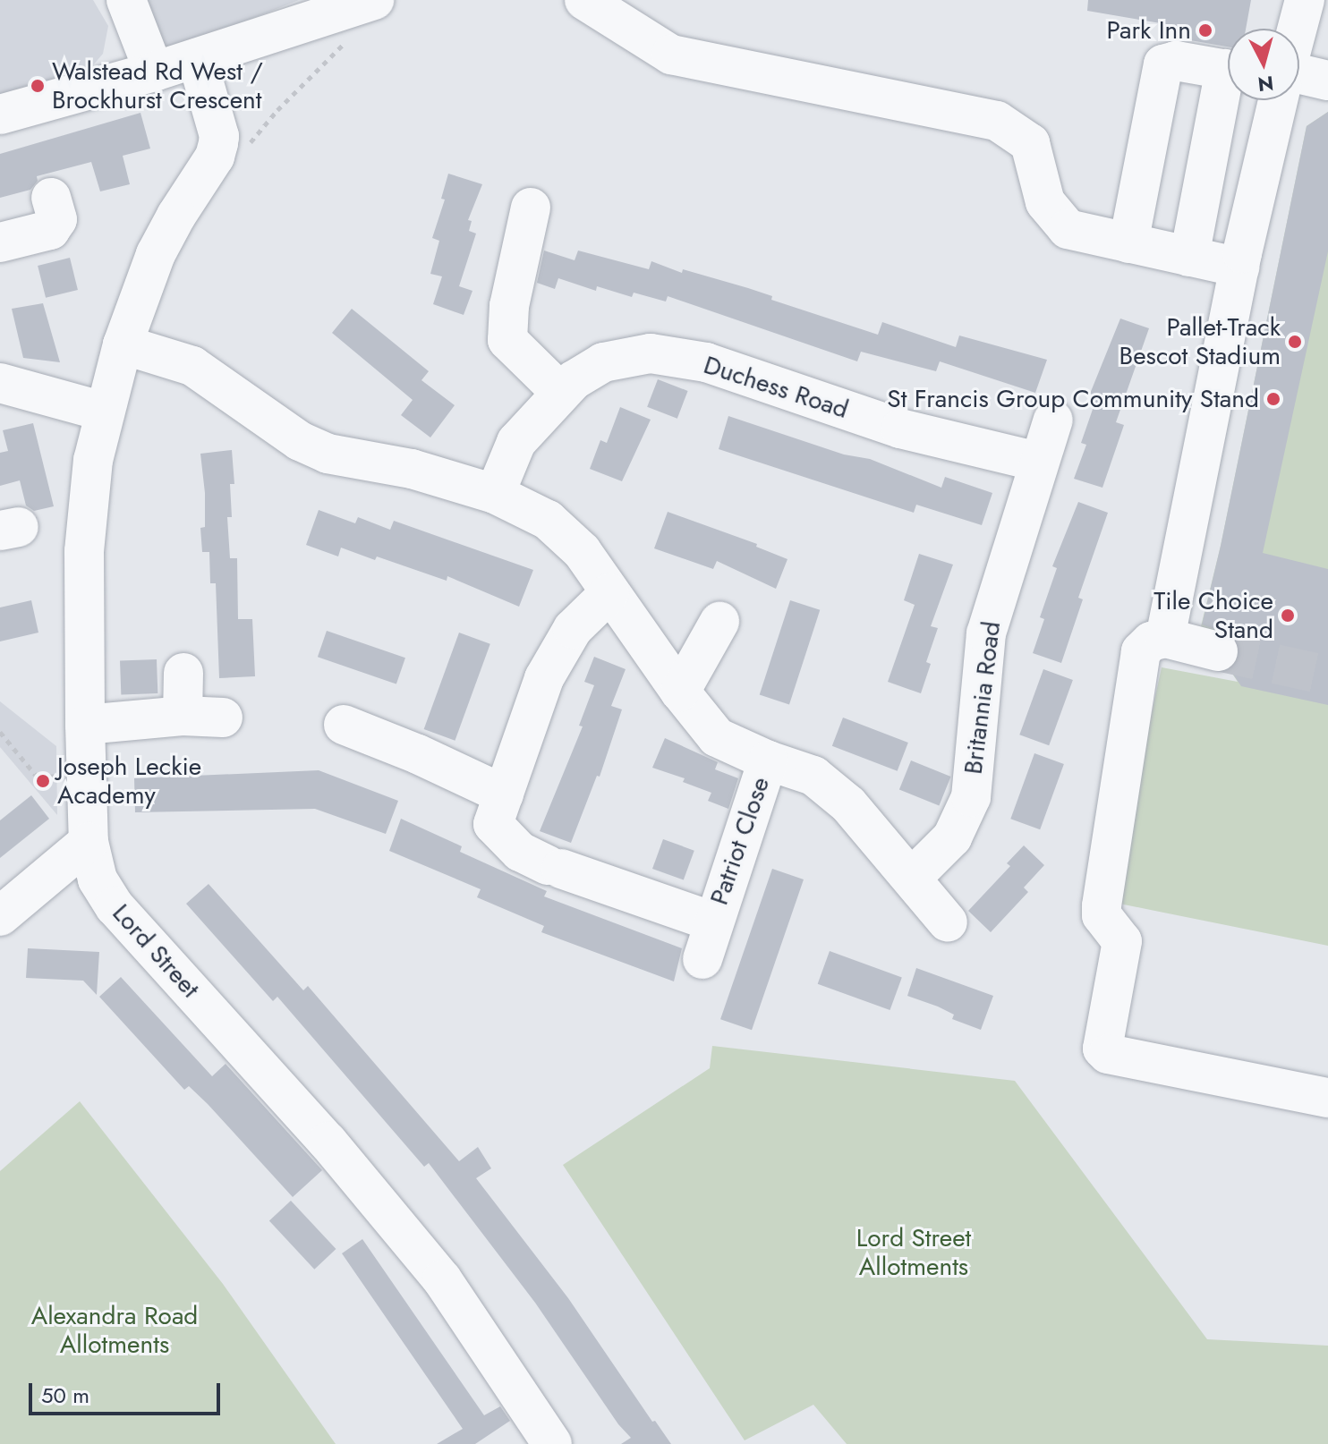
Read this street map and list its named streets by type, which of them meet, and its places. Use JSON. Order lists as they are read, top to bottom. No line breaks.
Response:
{"streets":{"street":["Duchess Road","Britannia Road","Patriot Close","Lord Street"]},"crossings":[["Duchess Road","Britannia Road"]],"parks":["Lord Street Allotments","Alexandra Road Allotments"],"places":["Park Inn","Walstead Rd West / Brockhurst Crescent","Pallet-Track Bescot Stadium","St Francis Group Community Stand","Tile Choice Stand","Joseph Leckie Academy"],"scale_bar":"50 m","north":"bottom"}
